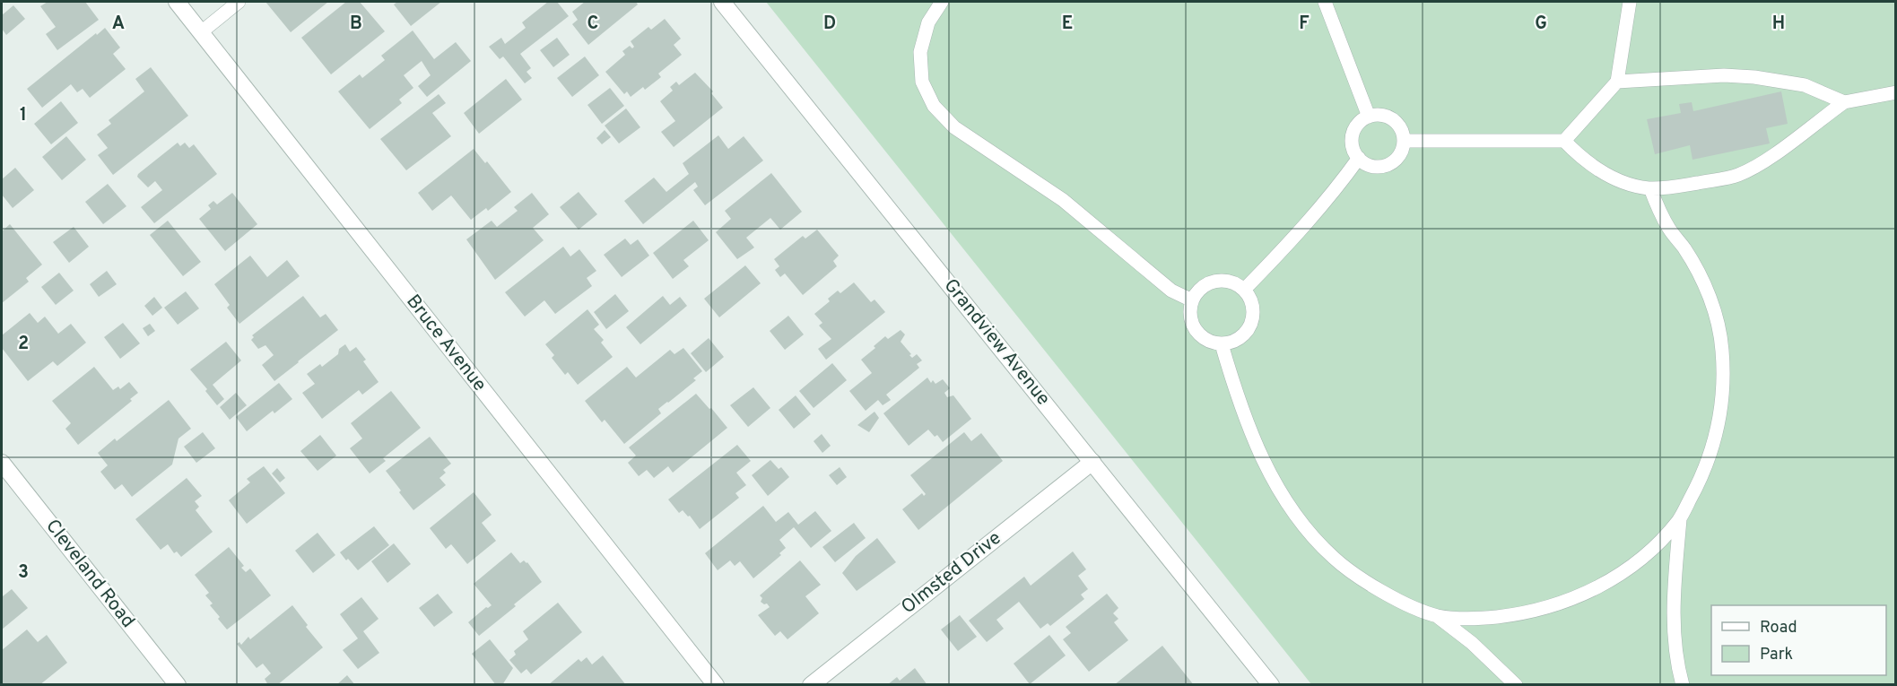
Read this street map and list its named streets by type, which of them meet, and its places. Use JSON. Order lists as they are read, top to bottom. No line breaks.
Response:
{"streets":{"street":["Grandview Avenue","Bruce Avenue","Olmsted Drive","Cleveland Road"]},"crossings":[["Grandview Avenue","Olmsted Drive"]],"legend":["Road","Park"],"grid":{"columns":["A","B","C","D","E","F","G","H"],"rows":["1","2","3"]}}
